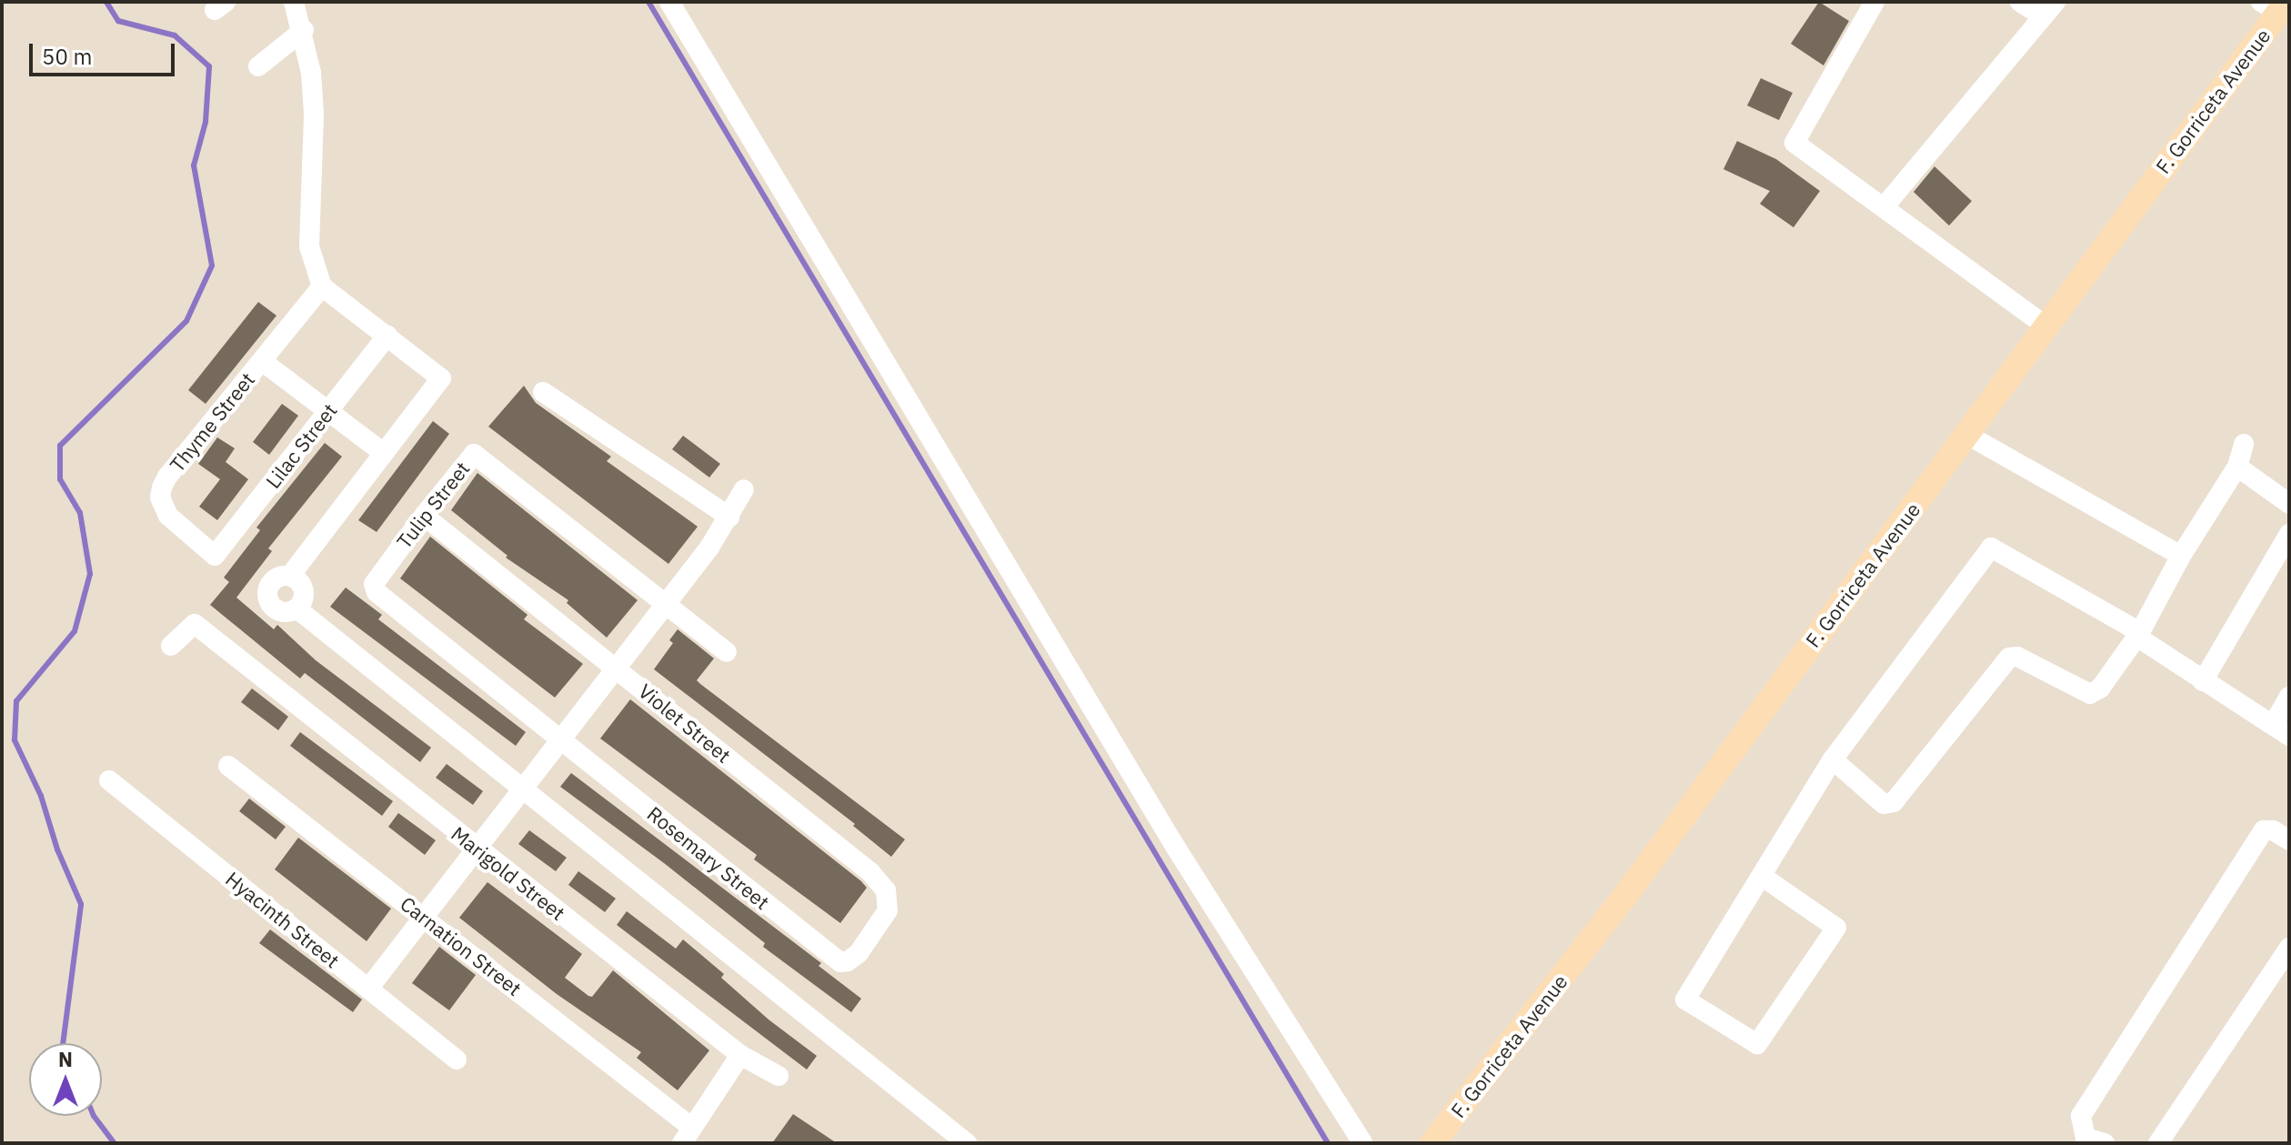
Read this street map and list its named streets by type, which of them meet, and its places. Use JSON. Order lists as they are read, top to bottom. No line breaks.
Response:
{"streets":{"main road":["F. Gorriceta Avenue"],"street":["Thyme Street","Lilac Street","Tulip Street","Violet Street","Rosemary Street","Marigold Street","Hyacinth Street","Carnation Street"]},"crossings":[["Thyme Street","Lilac Street"],["Tulip Street","Violet Street"],["Tulip Street","Rosemary Street"],["Violet Street","Rosemary Street"]],"scale_bar":"50 m","north":"top"}
